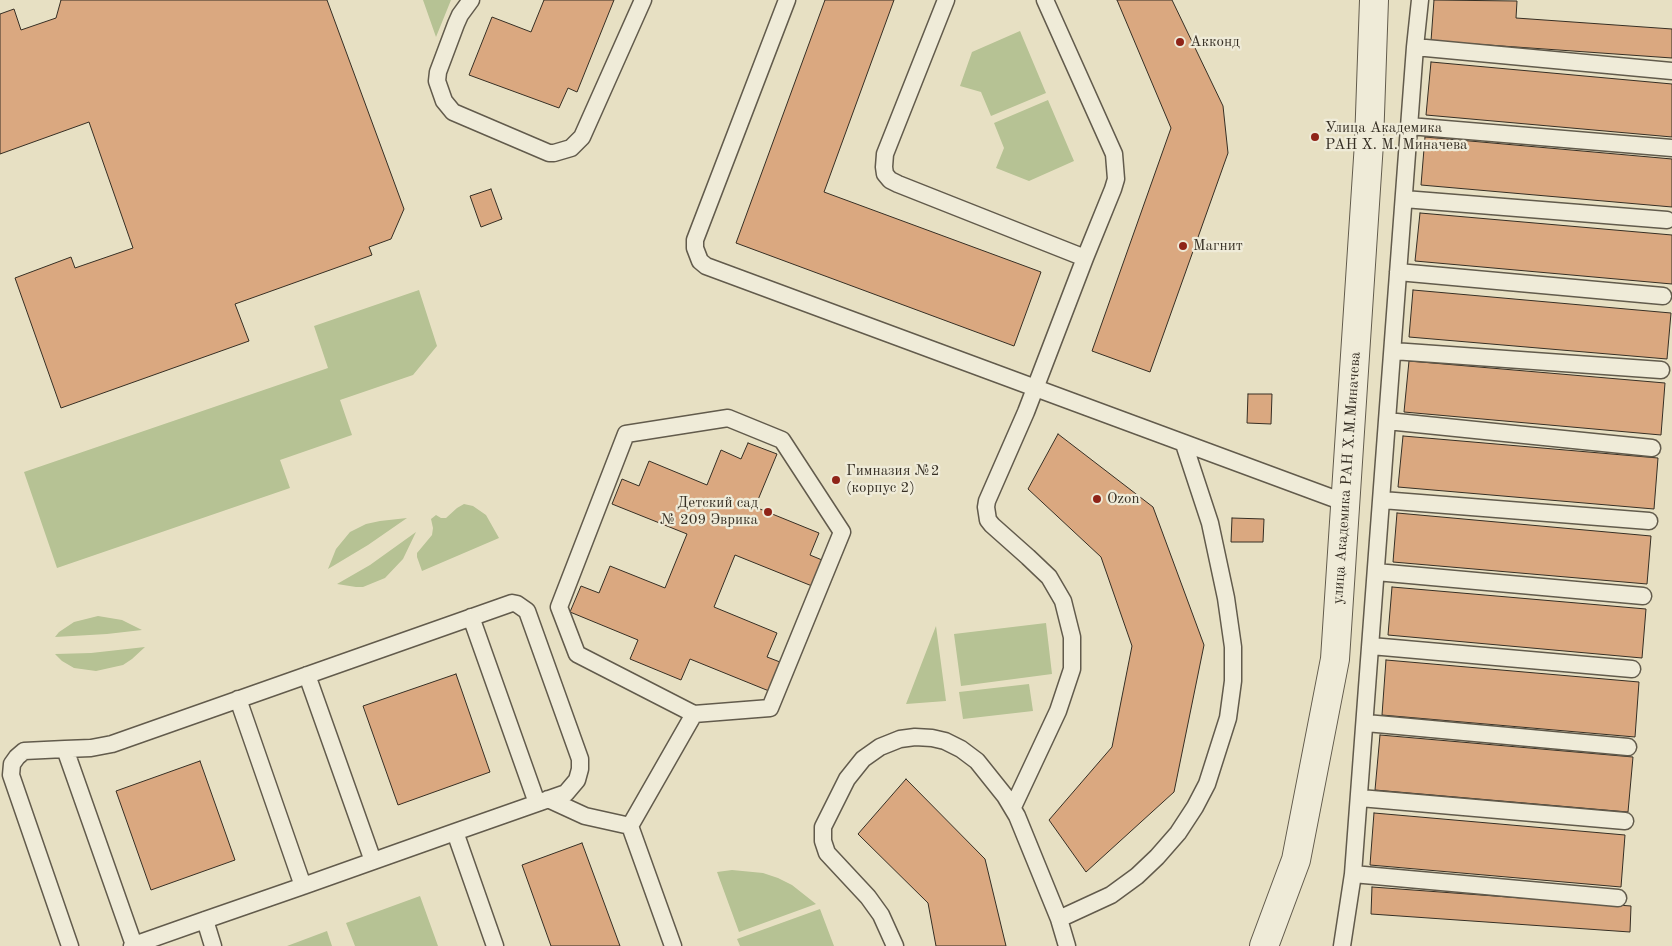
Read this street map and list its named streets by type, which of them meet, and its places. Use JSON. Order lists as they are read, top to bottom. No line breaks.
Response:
{"streets":{"street":["улица Академика РАН Х.М.Миначева"]},"places":["Акконд","Улица Академика РАН Х. М. Миначева","Магнит","Гимназия №2 (корпус 2)","Ozon","Детский сад № 209 Эврика"]}
